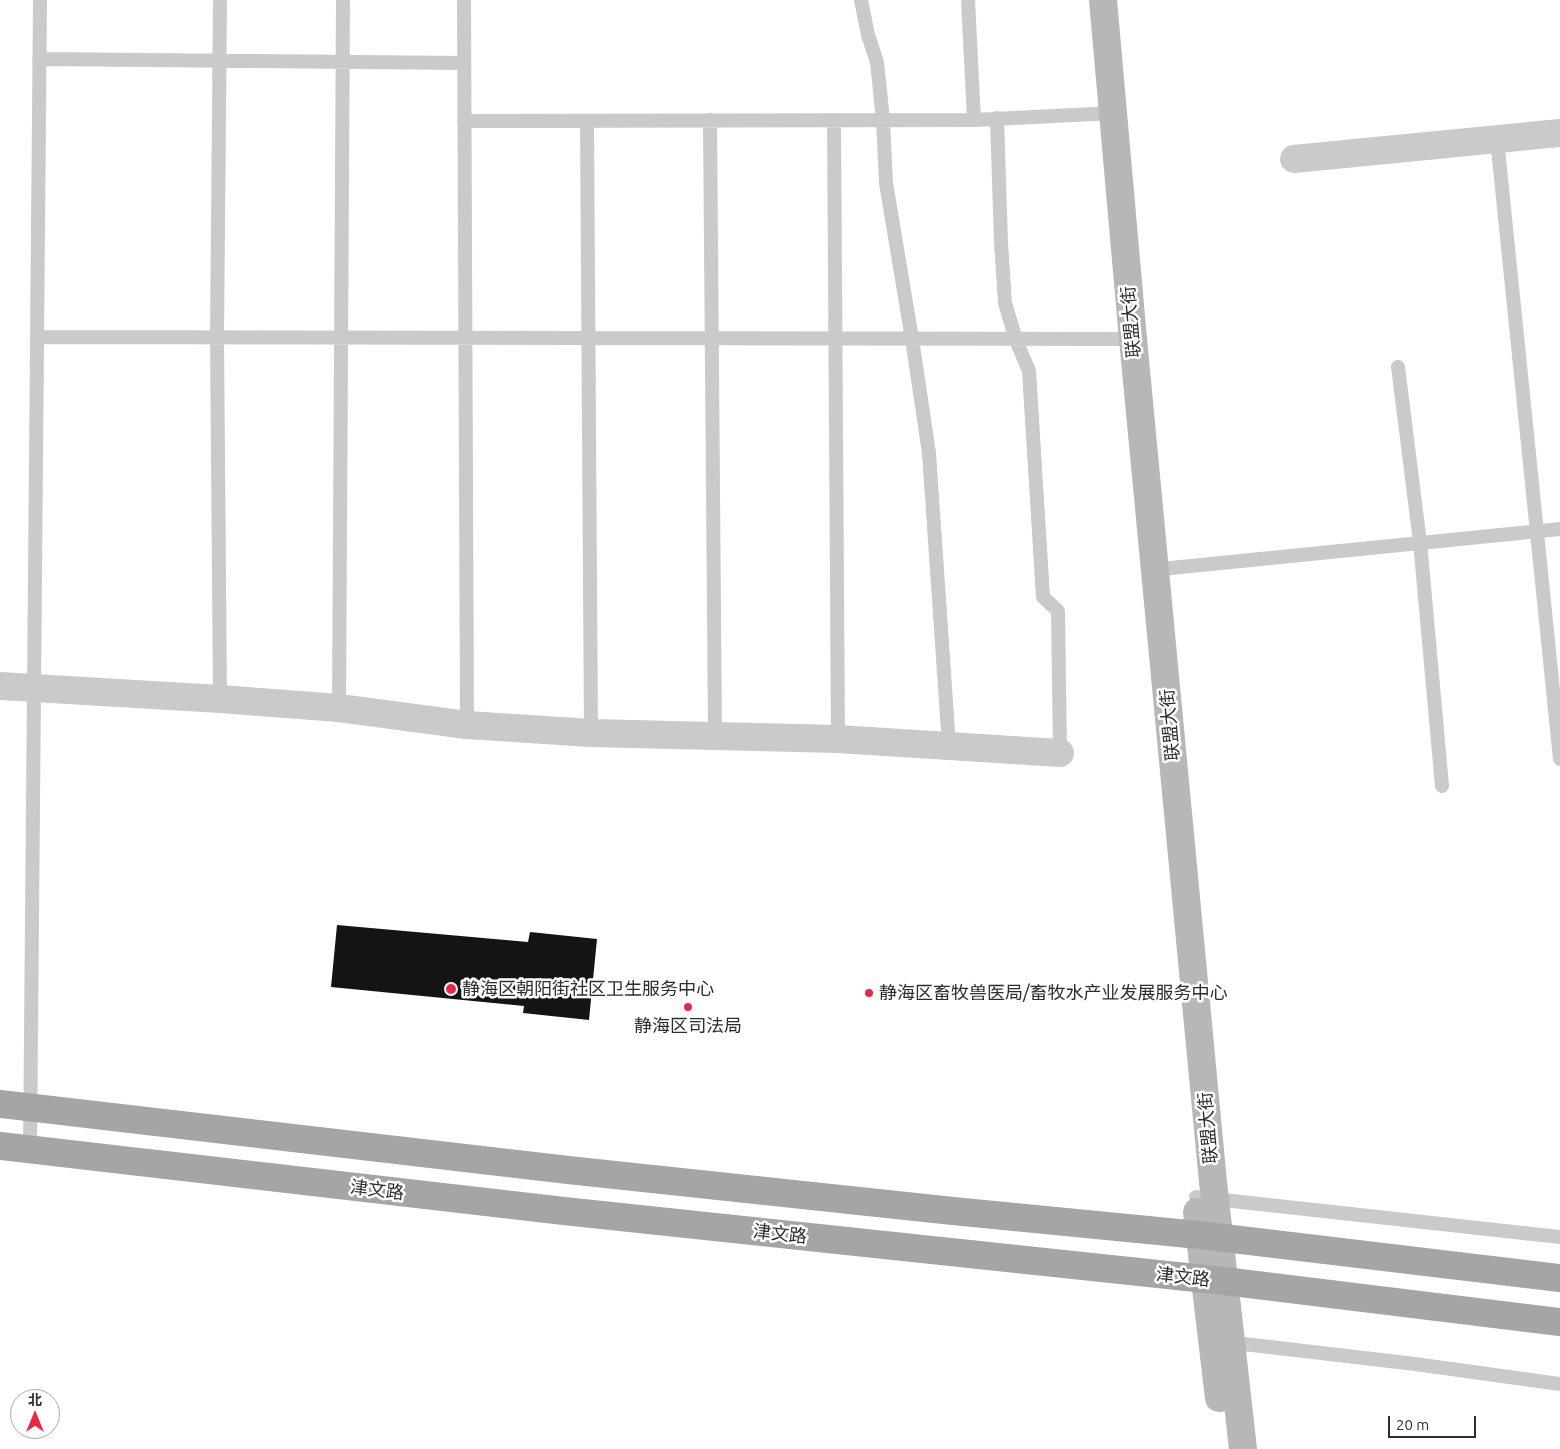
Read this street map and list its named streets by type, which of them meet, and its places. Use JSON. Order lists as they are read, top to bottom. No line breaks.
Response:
{"streets":{"main road":["联盟大街","津文路"]},"crossings":[["联盟大街","津文路"]],"places":["静海区朝阳街社区卫生服务中心","静海区畜牧兽医局/畜牧水产业发展服务中心","静海区司法局"],"scale_bar":"20 m","north":"top"}
